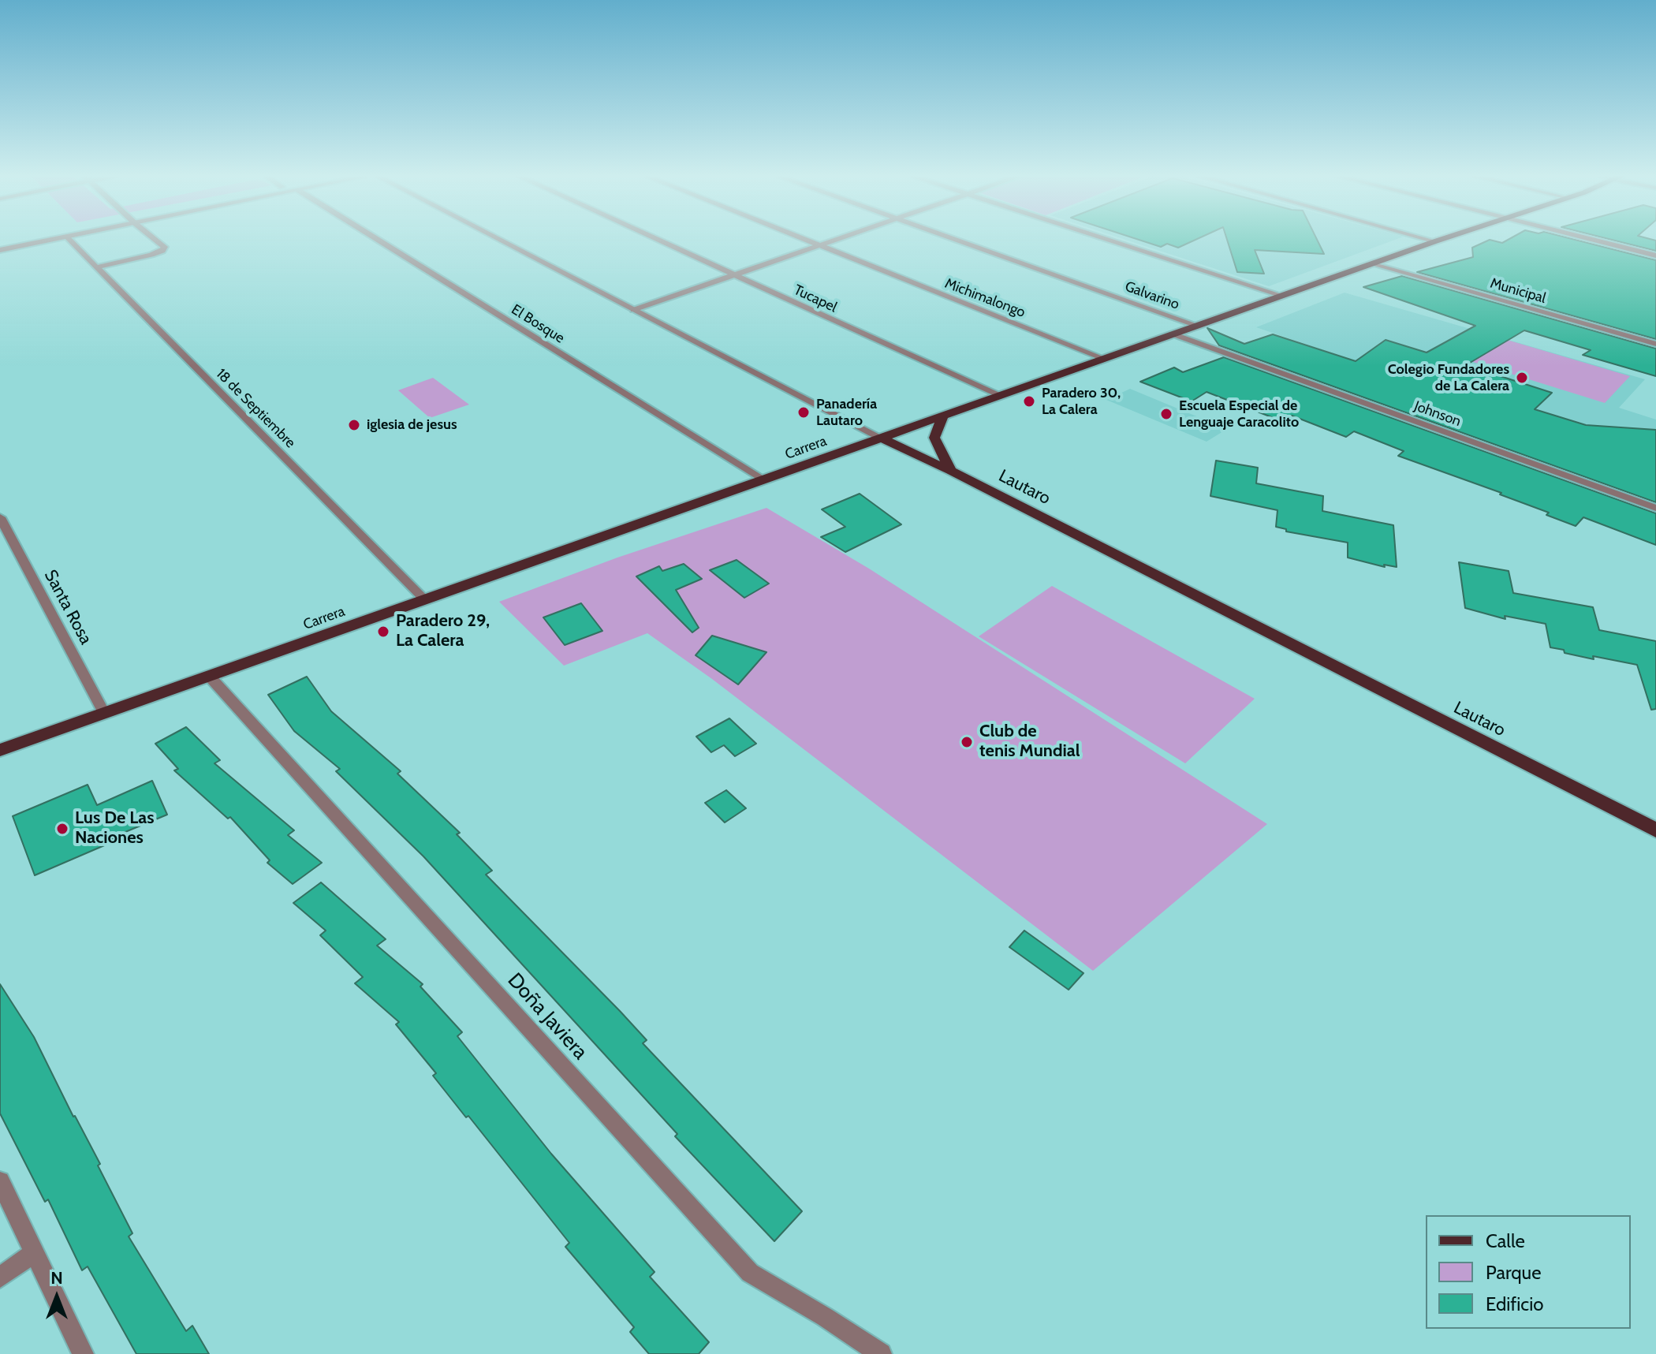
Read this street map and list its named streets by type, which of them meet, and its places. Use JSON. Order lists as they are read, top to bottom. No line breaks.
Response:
{"streets":{"main road":["Carrera","Lautaro"],"street":["Municipal","Galvarino","Michimalongo","Tucapel","El Bosque","18 de Septiembre","Johnson","Santa Rosa","Doña Javiera"]},"crossings":[["Municipal","Carrera"],["Galvarino","Carrera"],["Michimalongo","Carrera"],["Tucapel","Carrera"],["El Bosque","Carrera"],["18 de Septiembre","Carrera"],["Johnson","Carrera"],["Carrera","Lautaro"],["Carrera","Santa Rosa"],["Carrera","Doña Javiera"]],"places":["Colegio Fundadores de La Calera","Paradero 30, La Calera","Panadería Lautaro","Escuela Especial de Lenguaje Caracolito","iglesia de jesus","Paradero 29, La Calera","Club de tenis Mundial","Lus De Las Naciones"],"legend":["Calle","Parque","Edificio"],"north":"top"}
